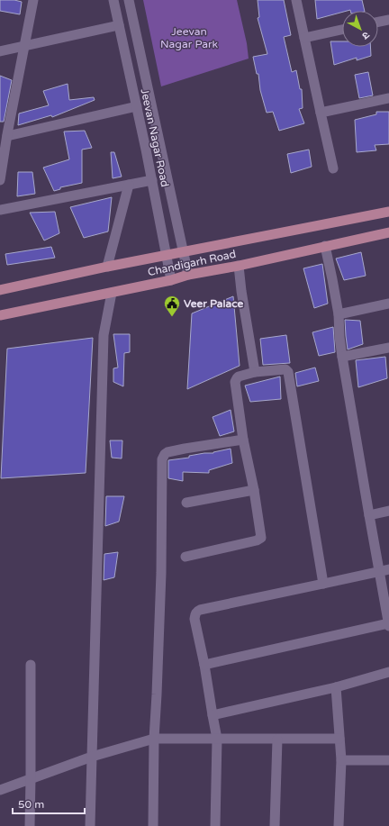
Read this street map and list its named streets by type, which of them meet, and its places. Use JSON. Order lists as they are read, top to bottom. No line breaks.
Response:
{"streets":{"main road":["Chandigarh Road"],"street":["Jeevan Nagar Road"]},"crossings":[["Jeevan Nagar Road","Chandigarh Road"]],"parks":["Jeevan Nagar Park"],"places":{"public building":["Veer Palace"]},"scale_bar":"50 m","north":"bottom right"}
